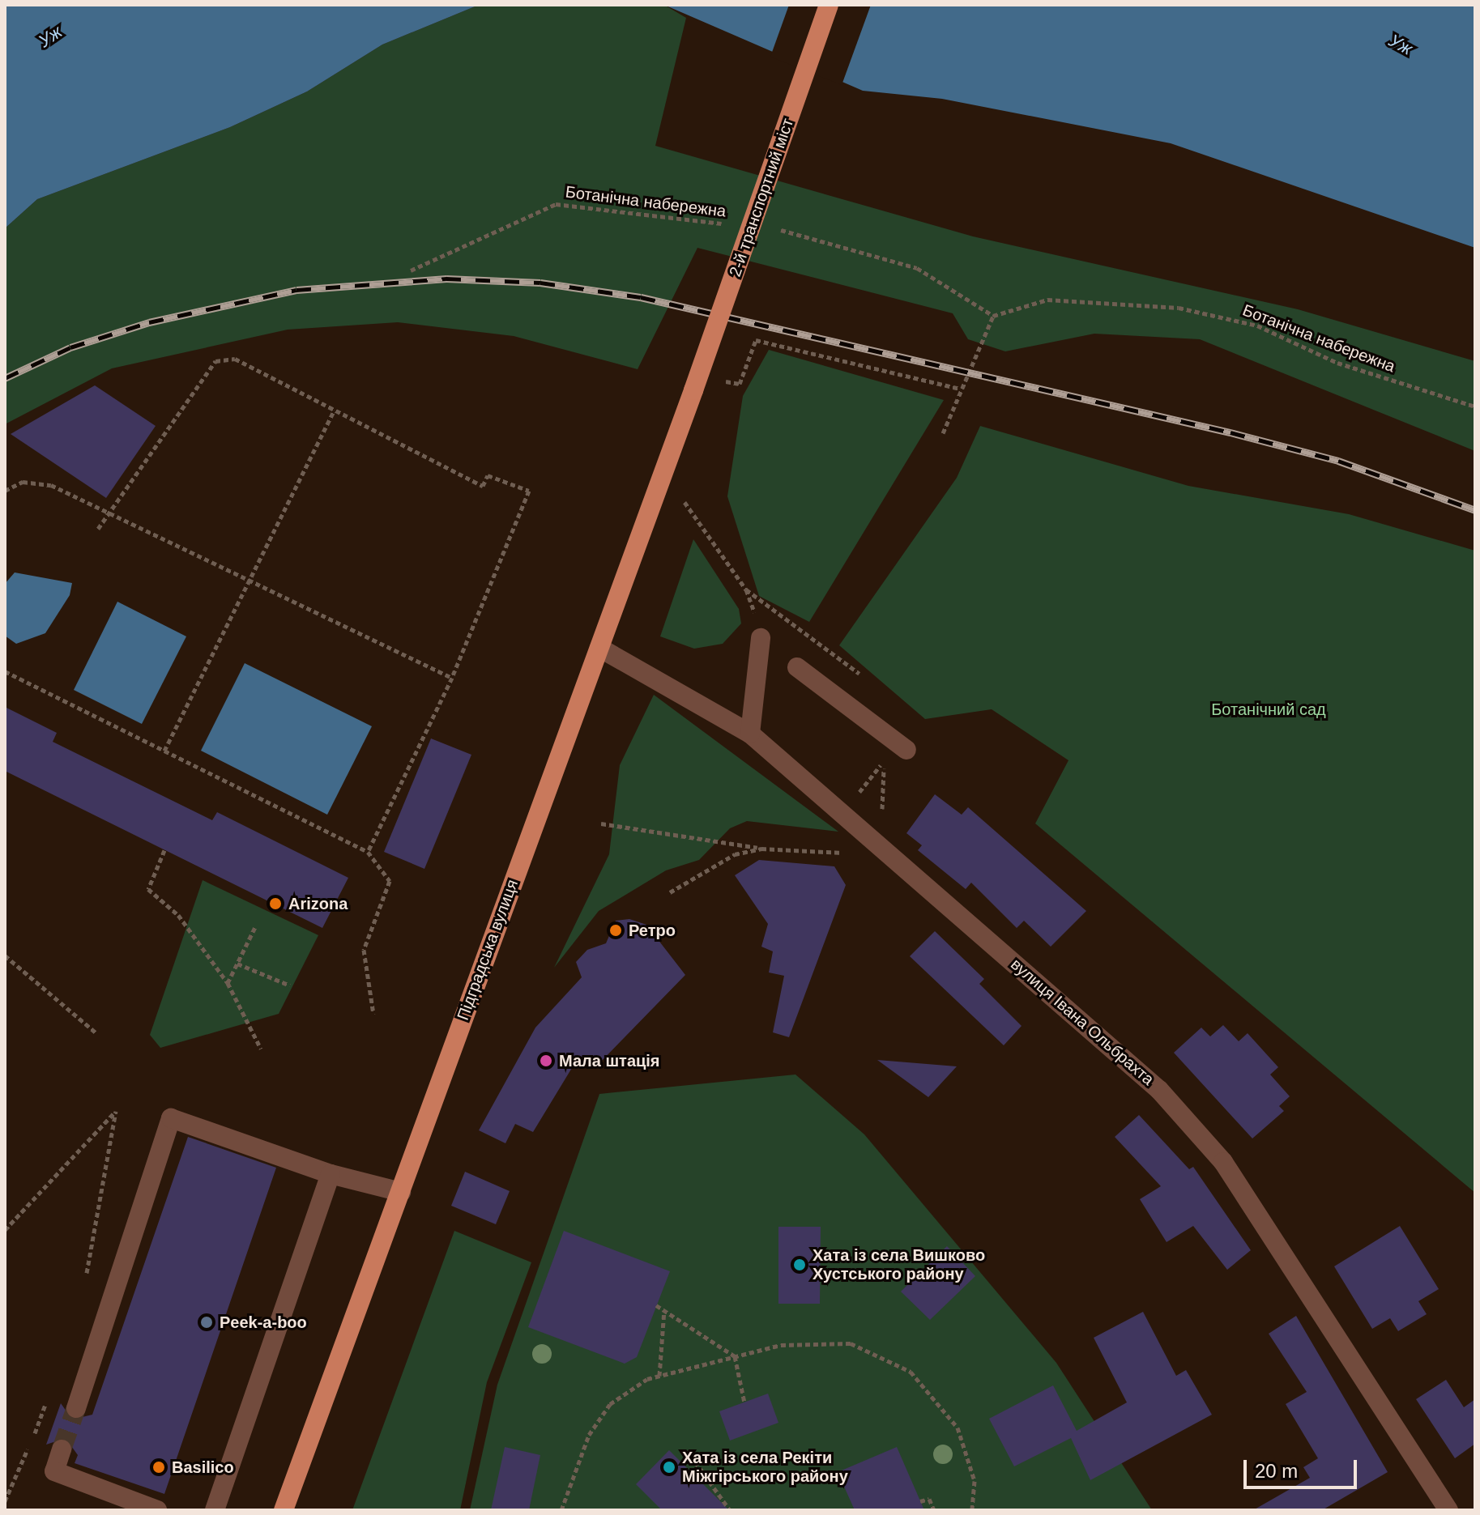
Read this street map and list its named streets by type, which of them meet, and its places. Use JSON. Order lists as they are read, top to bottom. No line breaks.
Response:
{"streets":{"main road":["2-й транспортний міст","Підградська вулиця"],"street":["вулиця Івана Ольбрахта"],"path":["Ботанічна набережна"]},"crossings":[["2-й транспортний міст","Підградська вулиця"],["Підградська вулиця","вулиця Івана Ольбрахта"]],"water":["Уж"],"parks":["Ботанічний сад"],"places":["Arizona","Ретро","Мала штація","Хата із села Вишково Хустського району","Peek-a-boo","Basilico","Хата із села Рекіти Міжгірського району"],"scale_bar":"20 m"}
